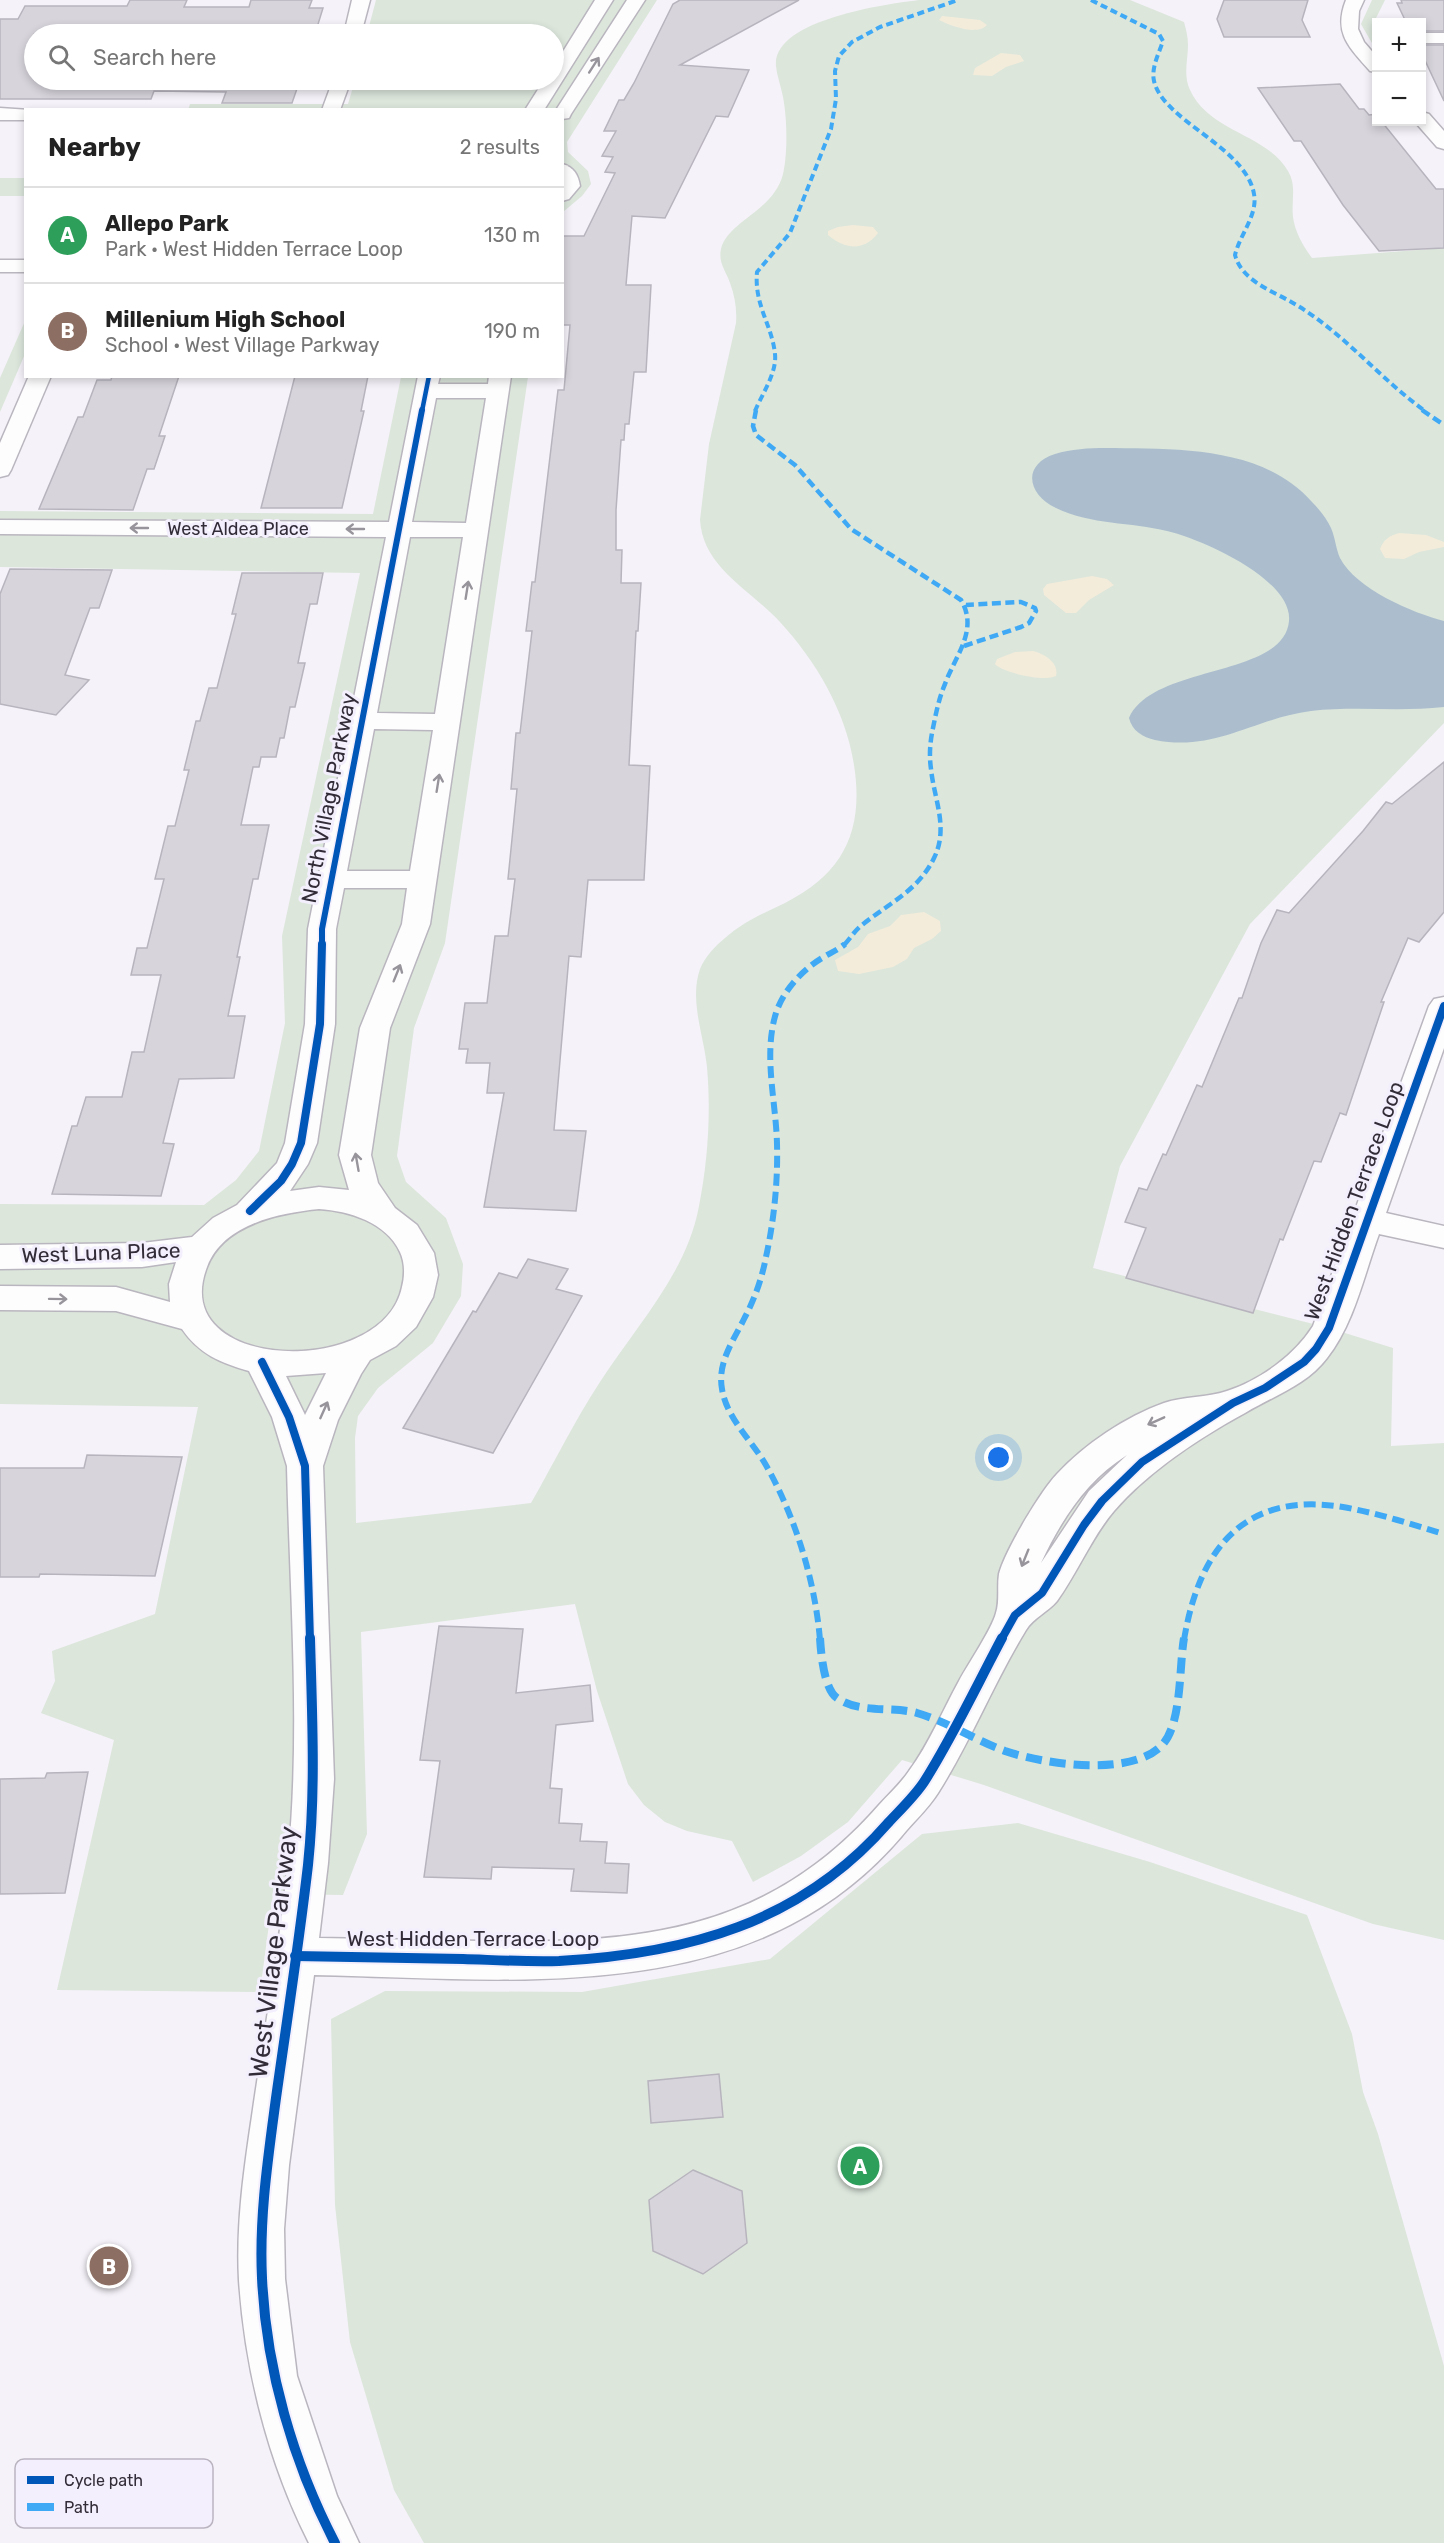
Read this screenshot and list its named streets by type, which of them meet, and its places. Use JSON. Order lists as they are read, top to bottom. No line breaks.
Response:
{"streets":{"street":["West Aldea Place","North Village Parkway","West Hidden Terrace Loop","West Luna Place","West Village Parkway"]},"crossings":[["West Aldea Place","North Village Parkway"],["North Village Parkway","West Luna Place"],["North Village Parkway","West Village Parkway"],["West Hidden Terrace Loop","West Village Parkway"],["West Luna Place","West Village Parkway"]],"legend":["Cycle path","Path"],"page":{"map_buttons":["+","−"],"search":"Search here","heading":["Nearby","2 results"],"list":[{"mark":"A","name":"Allepo Park","note":"Park · West Hidden Terrace Loop","value":"130 m"},{"mark":"B","name":"Millenium High School","note":"School · West Village Parkway","value":"190 m"}],"pins":["A","B"]}}
